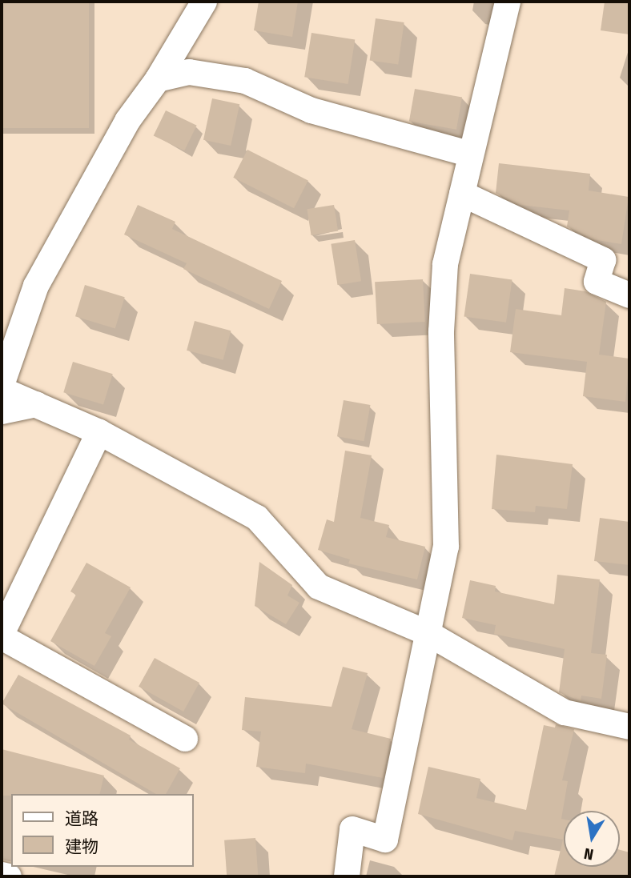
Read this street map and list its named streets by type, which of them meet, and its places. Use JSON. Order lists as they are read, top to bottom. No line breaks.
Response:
{"legend":["道路","建物"],"north":"bottom"}
